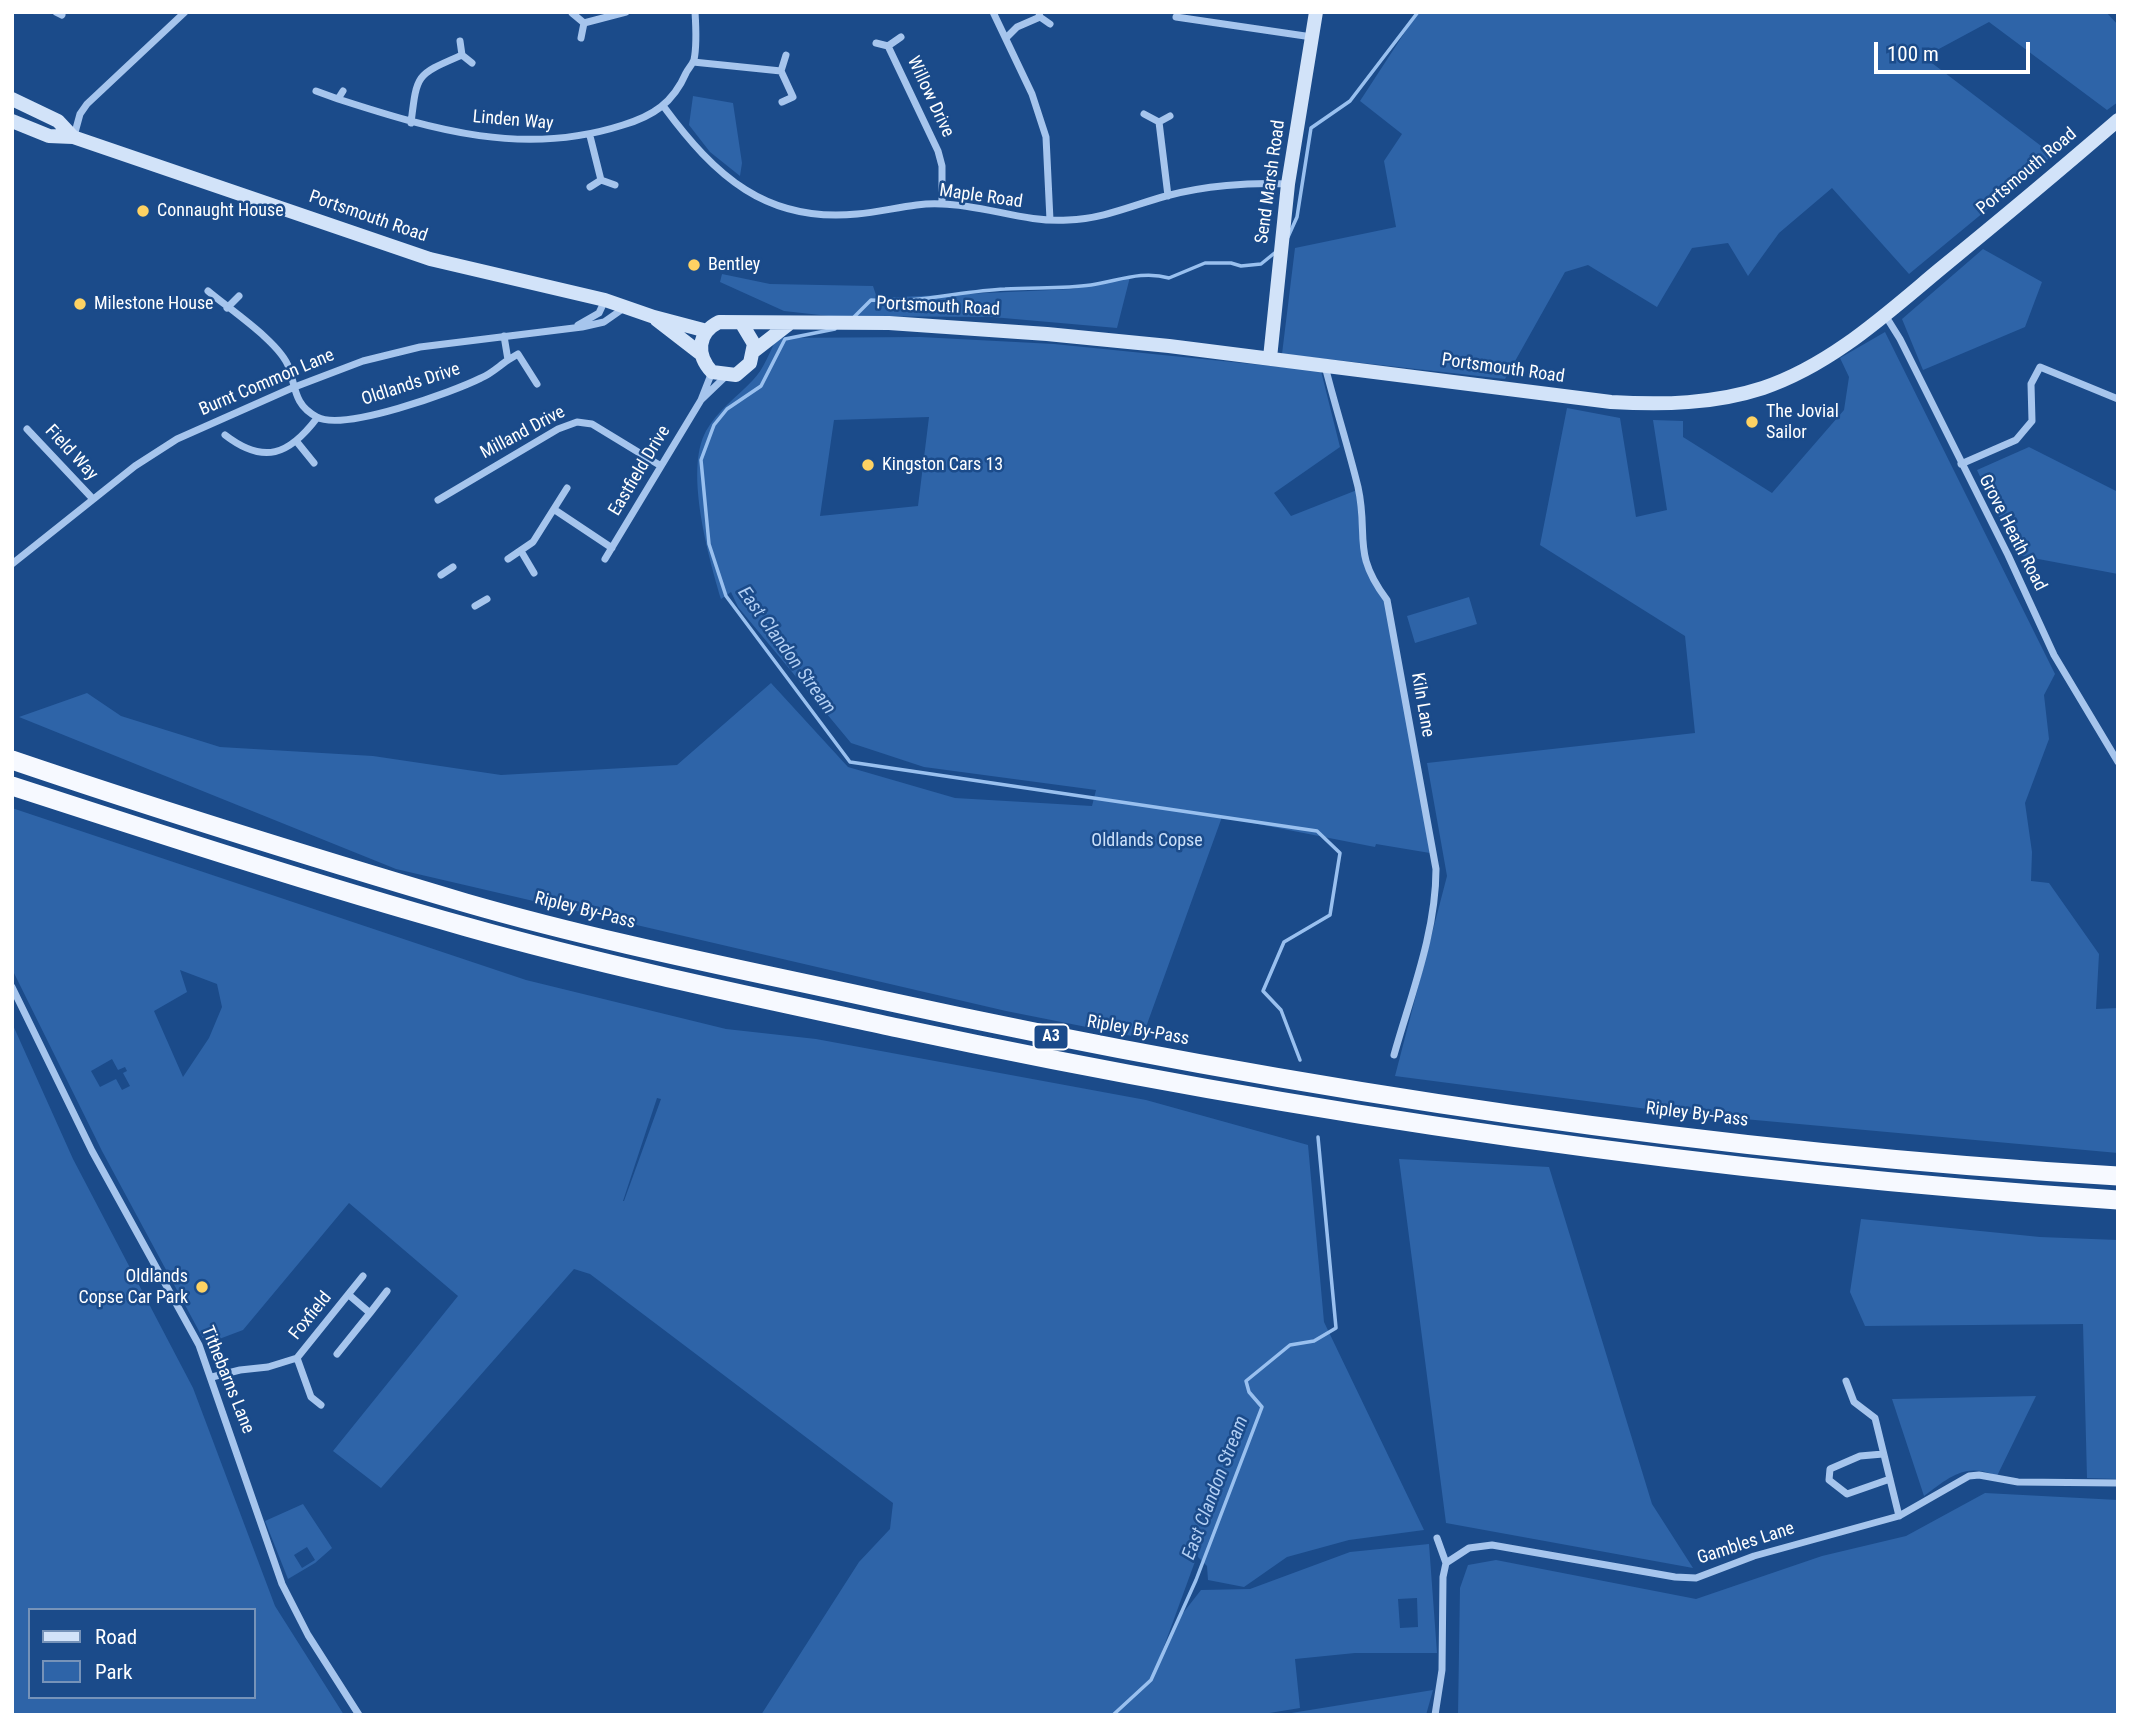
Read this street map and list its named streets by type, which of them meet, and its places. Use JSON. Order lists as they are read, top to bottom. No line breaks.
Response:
{"streets":{"highway":["Ripley By-Pass","A3"],"main road":["Portsmouth Road","Send Marsh Road"],"street":["Willow Drive","Linden Way","Maple Road","Burnt Common Lane","Oldlands Drive","Milland Drive","Field Way","Eastfield Drive","Grove Heath Road","Kiln Lane","Foxfield","Tithebarns Lane","Gambles Lane"]},"crossings":[["Willow Drive","Maple Road"],["Linden Way","Maple Road"],["Portsmouth Road","Send Marsh Road"],["Portsmouth Road","Burnt Common Lane"],["Portsmouth Road","Eastfield Drive"],["Portsmouth Road","Grove Heath Road"],["Portsmouth Road","Kiln Lane"],["Send Marsh Road","Maple Road"],["Burnt Common Lane","Field Way"],["Milland Drive","Eastfield Drive"],["Foxfield","Tithebarns Lane"]],"water":["East Clandon Stream"],"parks":["Oldlands Copse"],"places":["Connaught House","Bentley","Milestone House","The Jovial Sailor","Kingston Cars 13","Oldlands Copse Car Park"],"legend":["Road","Park"],"scale_bar":"100 m"}
